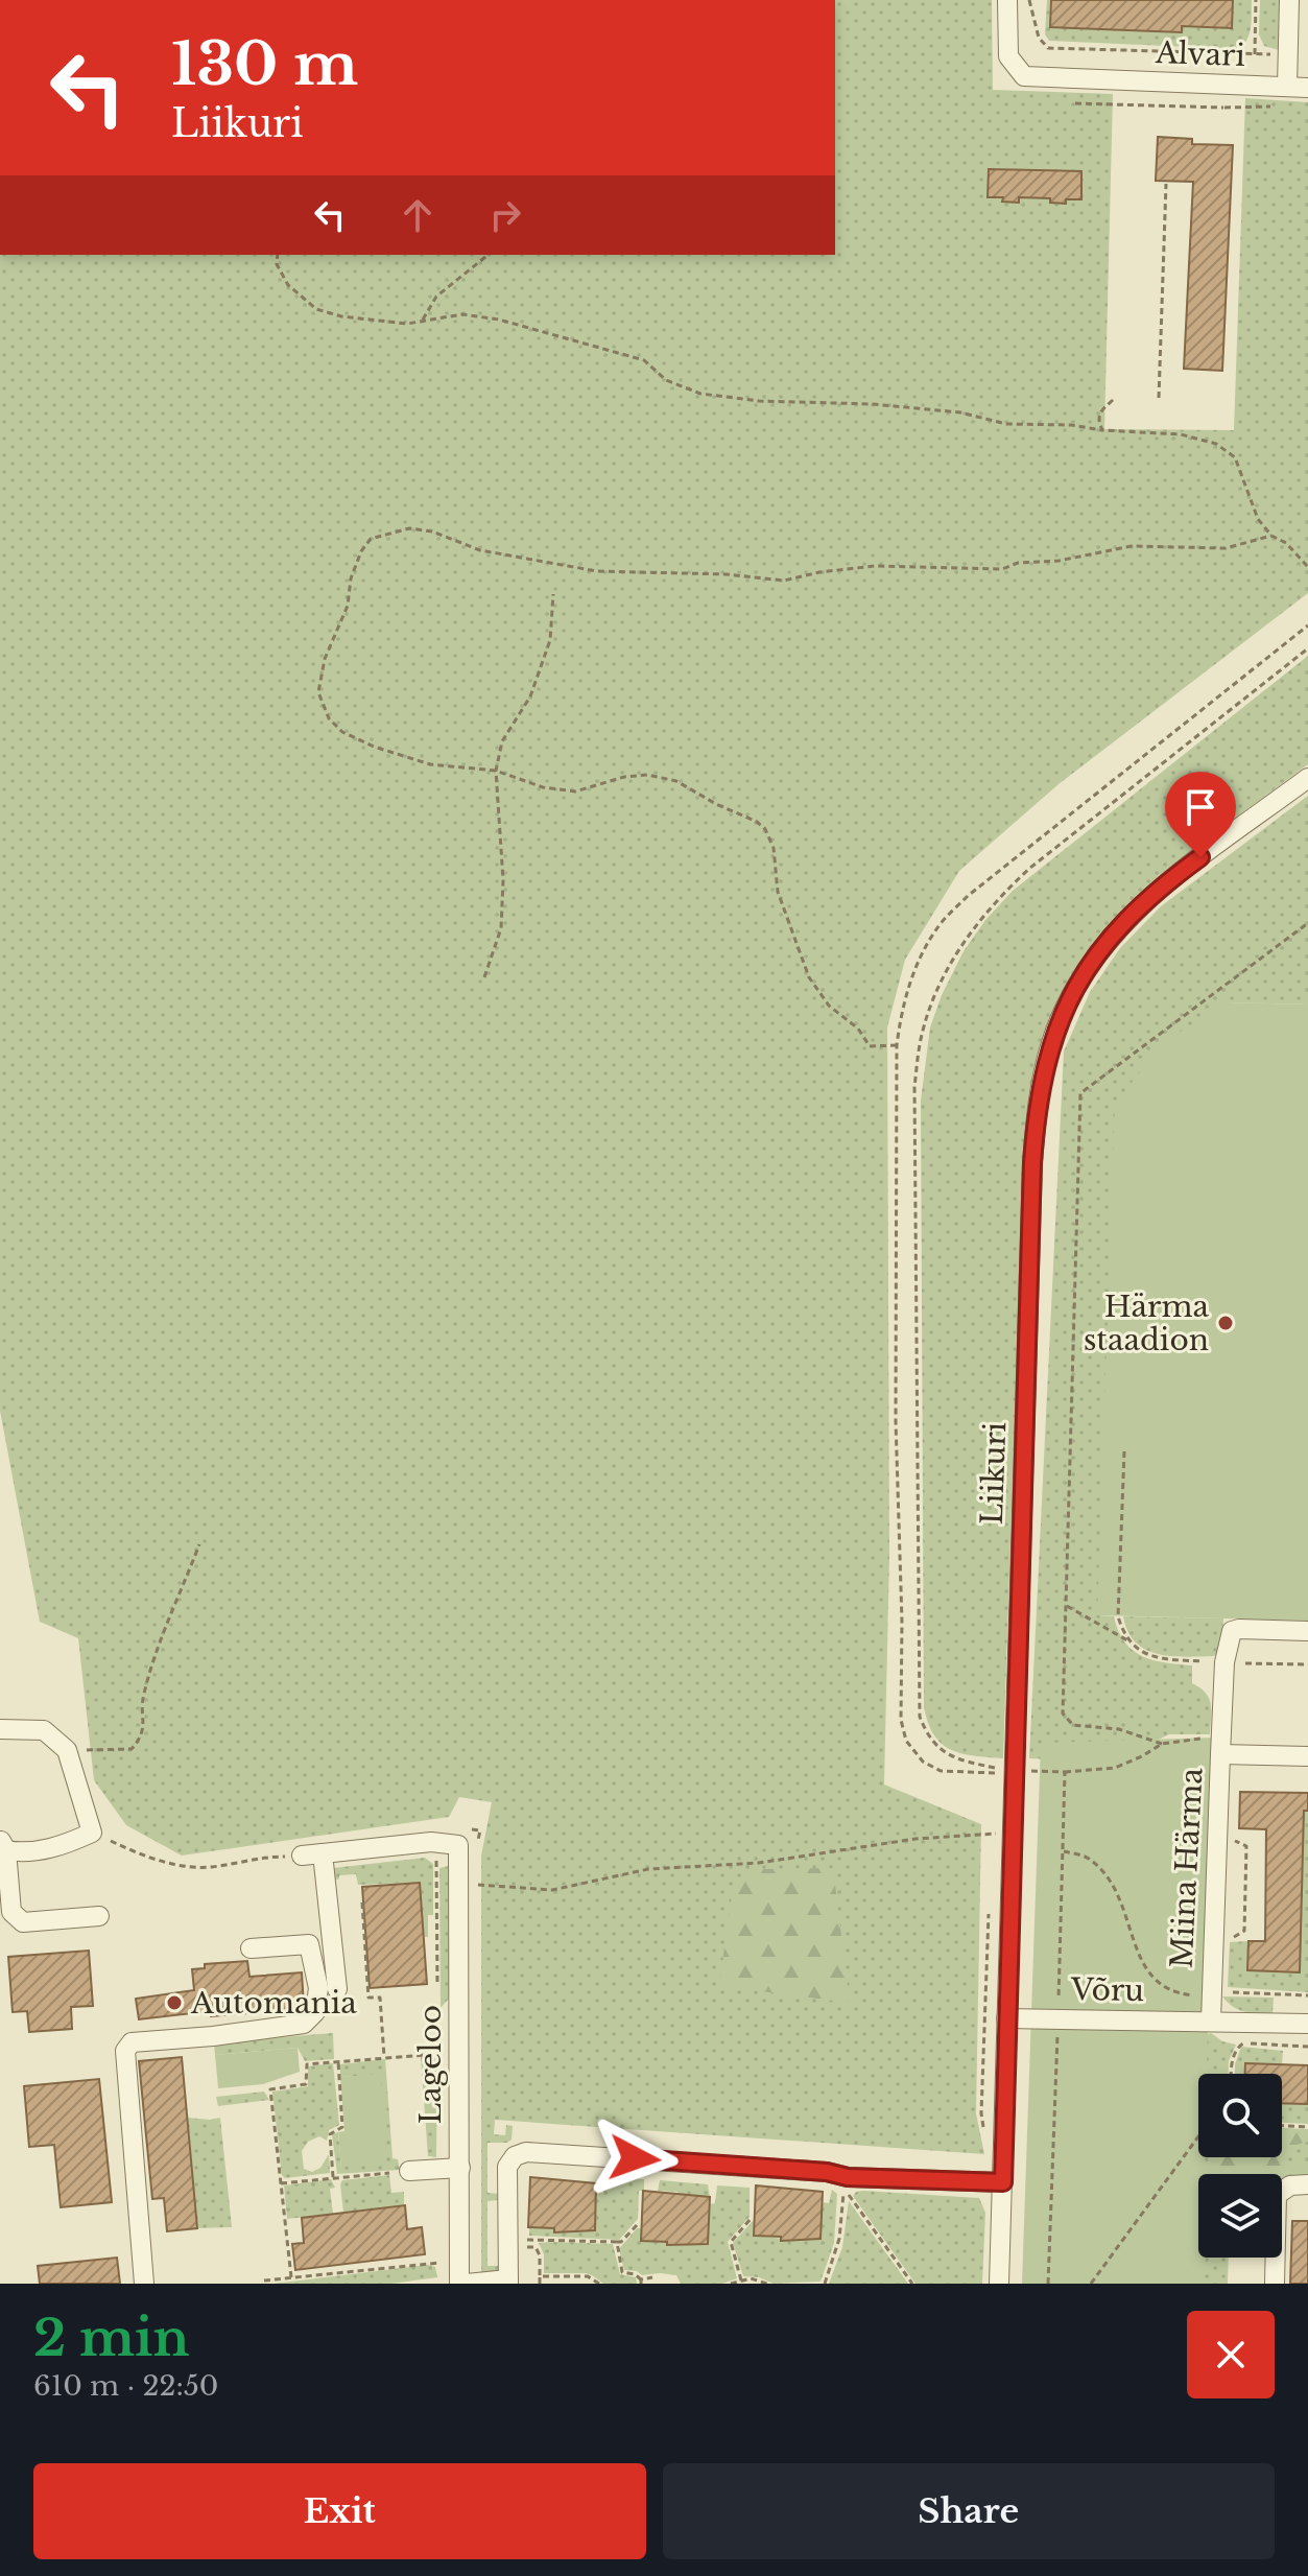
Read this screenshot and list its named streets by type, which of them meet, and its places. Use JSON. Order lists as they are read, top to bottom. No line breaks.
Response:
{"streets":{"street":["Alvari","Liikuri","Miina Härma","Võru","Lageloo"]},"crossings":[["Liikuri","Võru"],["Miina Härma","Võru"]],"places":["Härma staadion","Automania"],"page":{"turn":["130 m","Liikuri"],"heading":["2 min","610 m · 22:50"],"buttons":["Exit","Share"]}}
